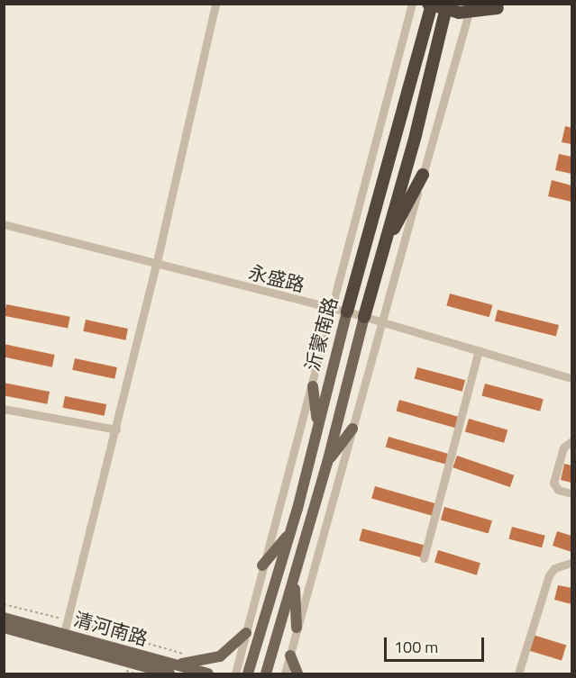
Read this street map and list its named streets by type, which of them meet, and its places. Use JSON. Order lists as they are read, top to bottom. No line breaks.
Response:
{"streets":{"highway":["沂蒙南路"],"main road":["清河南路"],"street":["永盛路"]},"crossings":[["永盛路","沂蒙南路"]],"scale_bar":"100 m"}
